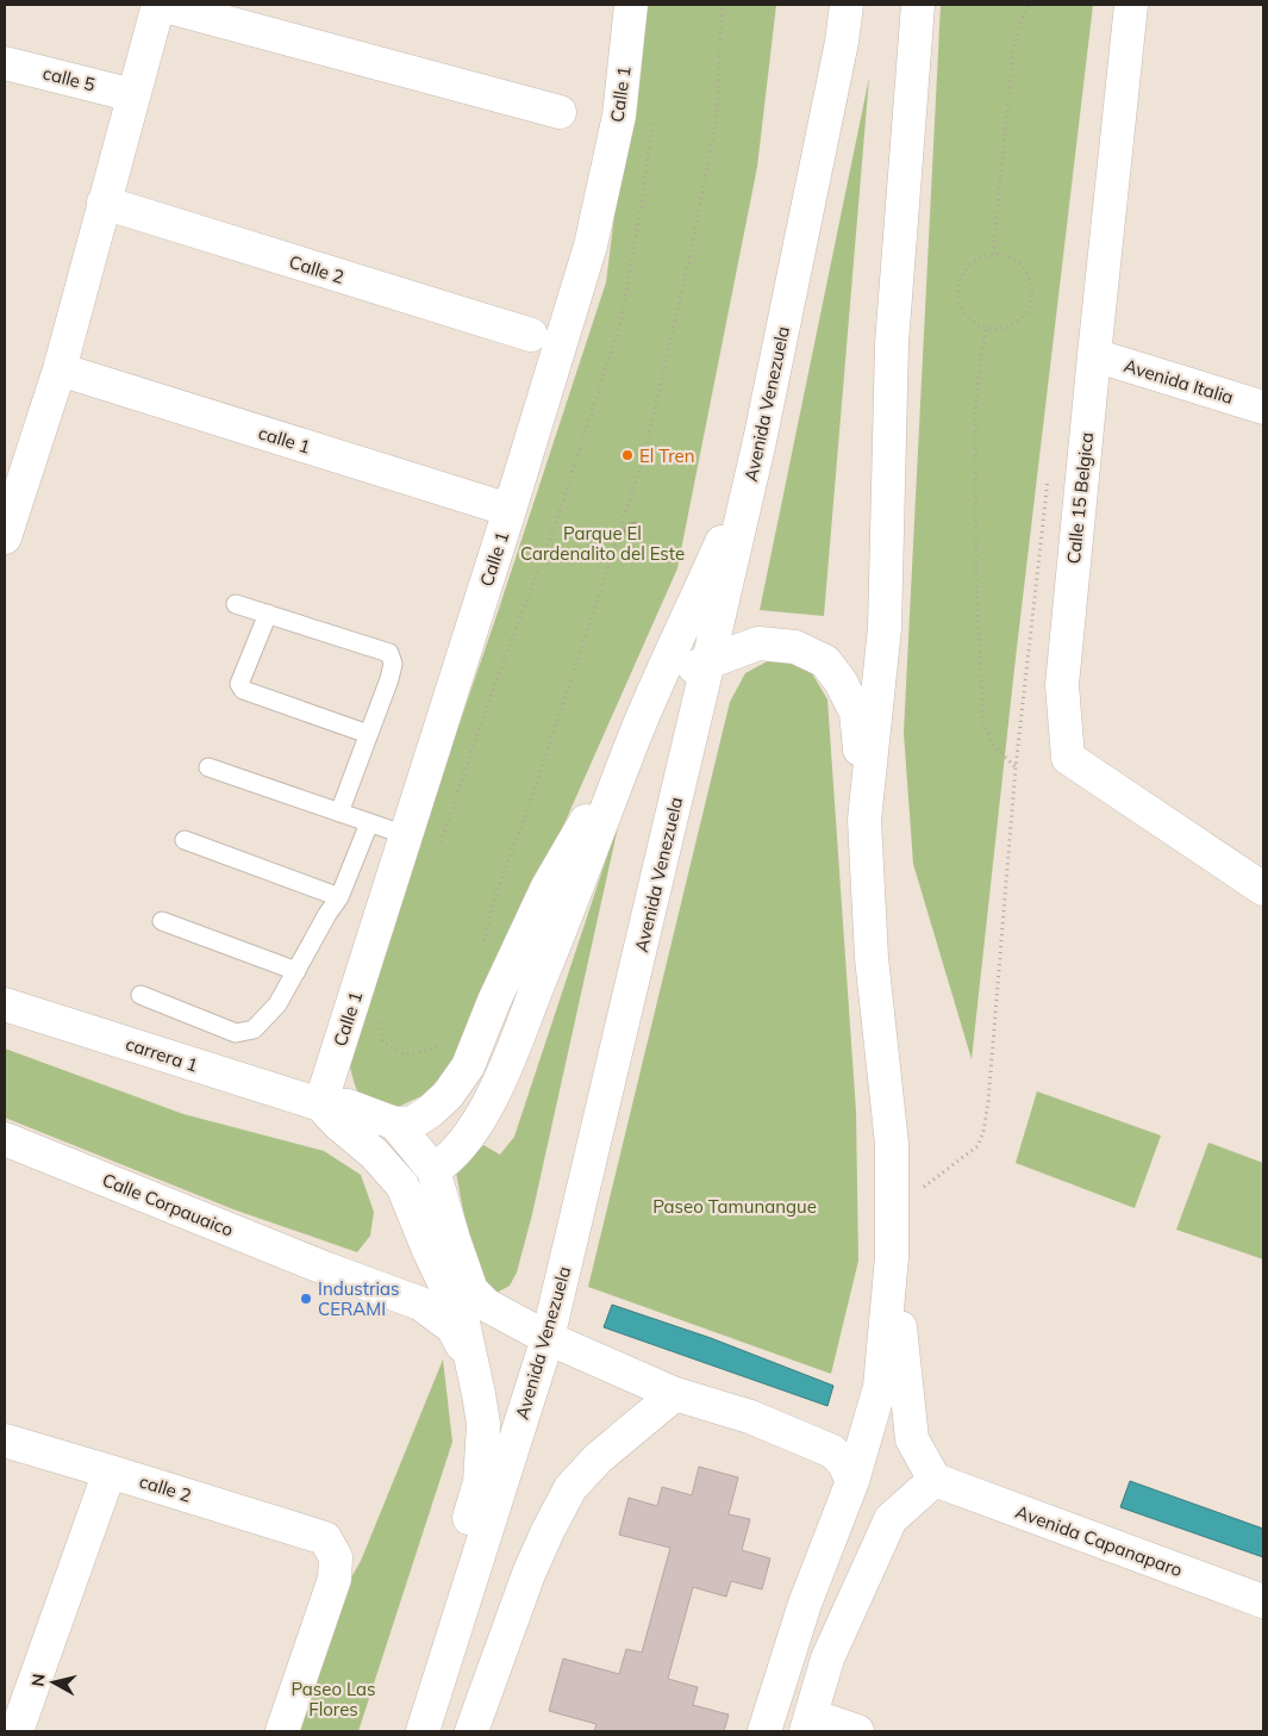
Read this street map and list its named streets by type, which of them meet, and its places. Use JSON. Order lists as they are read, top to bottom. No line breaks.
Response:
{"streets":{"main road":["calle 5","Calle 1","Calle 2","Avenida Italia","Avenida Venezuela","calle 1","Calle 15 Belgica","carrera 1","Calle Corpauaico","calle 2","Avenida Capanaparo"]},"crossings":[["Calle 1","calle 1"],["Calle 1","carrera 1"],["Avenida Italia","Calle 15 Belgica"]],"parks":["Parque El Cardenalito del Este","Paseo Tamunangue","Paseo Las Flores"],"places":["El Tren","Industrias CERAMI"],"north":"left"}
